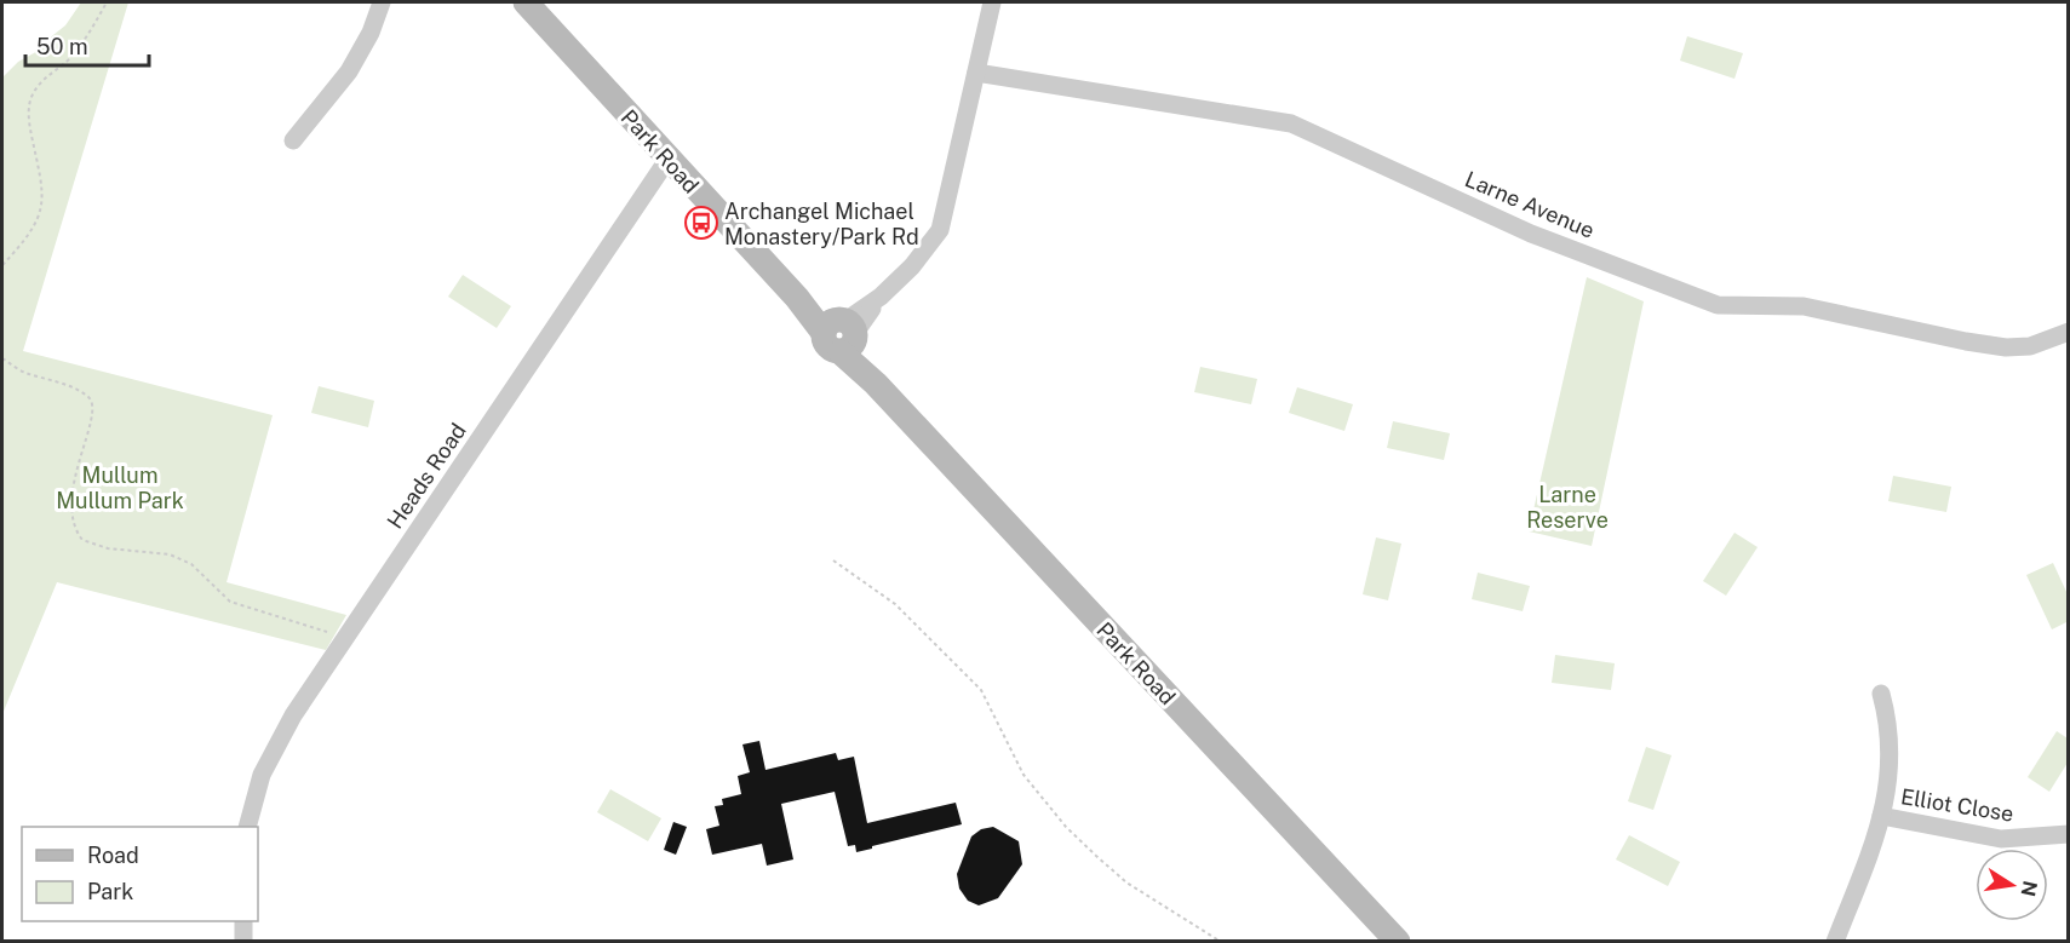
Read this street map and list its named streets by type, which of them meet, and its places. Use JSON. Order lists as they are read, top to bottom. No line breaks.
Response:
{"streets":{"street":["Park Road","Larne Avenue","Heads Road","Elliot Close"]},"crossings":[["Park Road","Heads Road"]],"parks":["Mullum Mullum Park","Larne Reserve"],"places":{"bus stop":["Archangel Michael Monastery/Park Rd"]},"legend":["Road","Park"],"scale_bar":"50 m","north":"right"}
